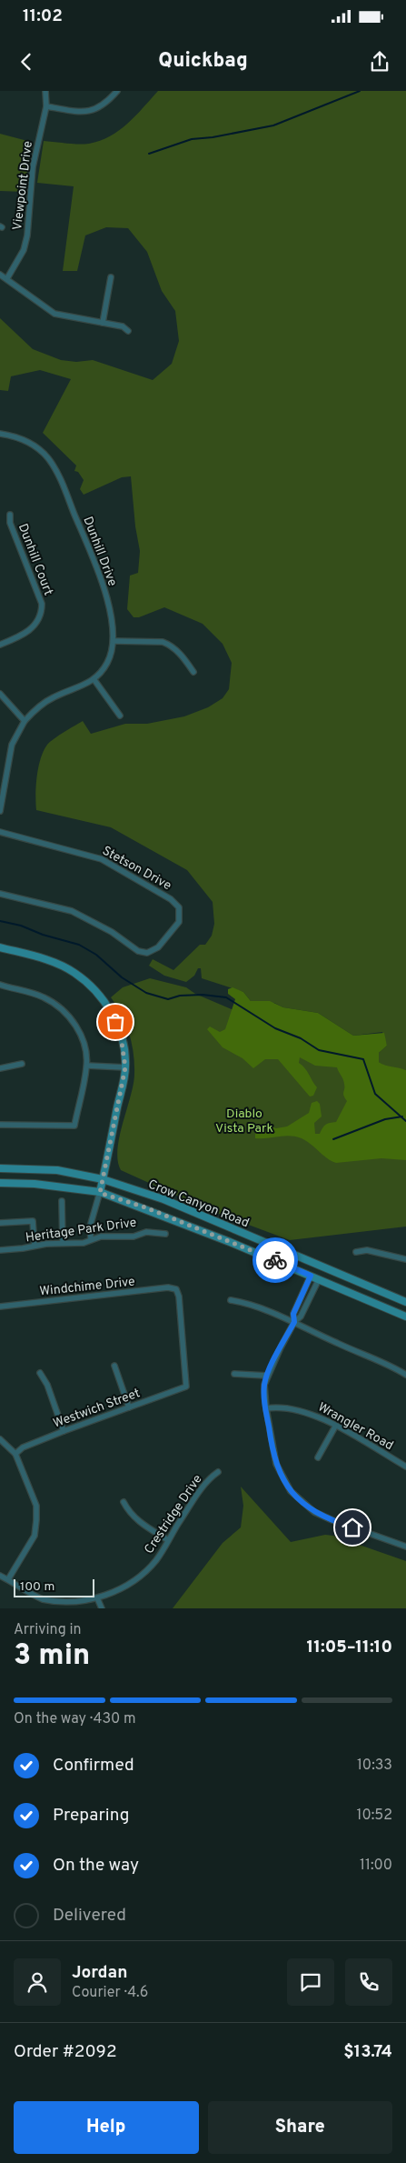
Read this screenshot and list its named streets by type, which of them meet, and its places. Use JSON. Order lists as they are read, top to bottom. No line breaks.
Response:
{"streets":{"main road":["Crow Canyon Road"],"street":["Viewpoint Drive","Dunhill Drive","Dunhill Court","Stetson Drive","Heritage Park Drive","Windchime Drive","Westwich Street","Wrangler Road","Crestridge Drive"]},"crossings":[["Windchime Drive","Westwich Street"]],"parks":["Diablo Vista Park"],"scale_bar":"100 m","page":{"status":"11:02","header":"Quickbag","scale":"100 m","heading":["3 min","Arriving in","11:05–11:10"],"panel":["Jordan","Courier · 4.6","Order #2092","$13.74"],"bar":"On the way · 430 m","list":[["Confirmed","10:33"],["Preparing","10:52"],["On the way","11:00"],"Delivered"],"buttons":["Help","Share"]}}
